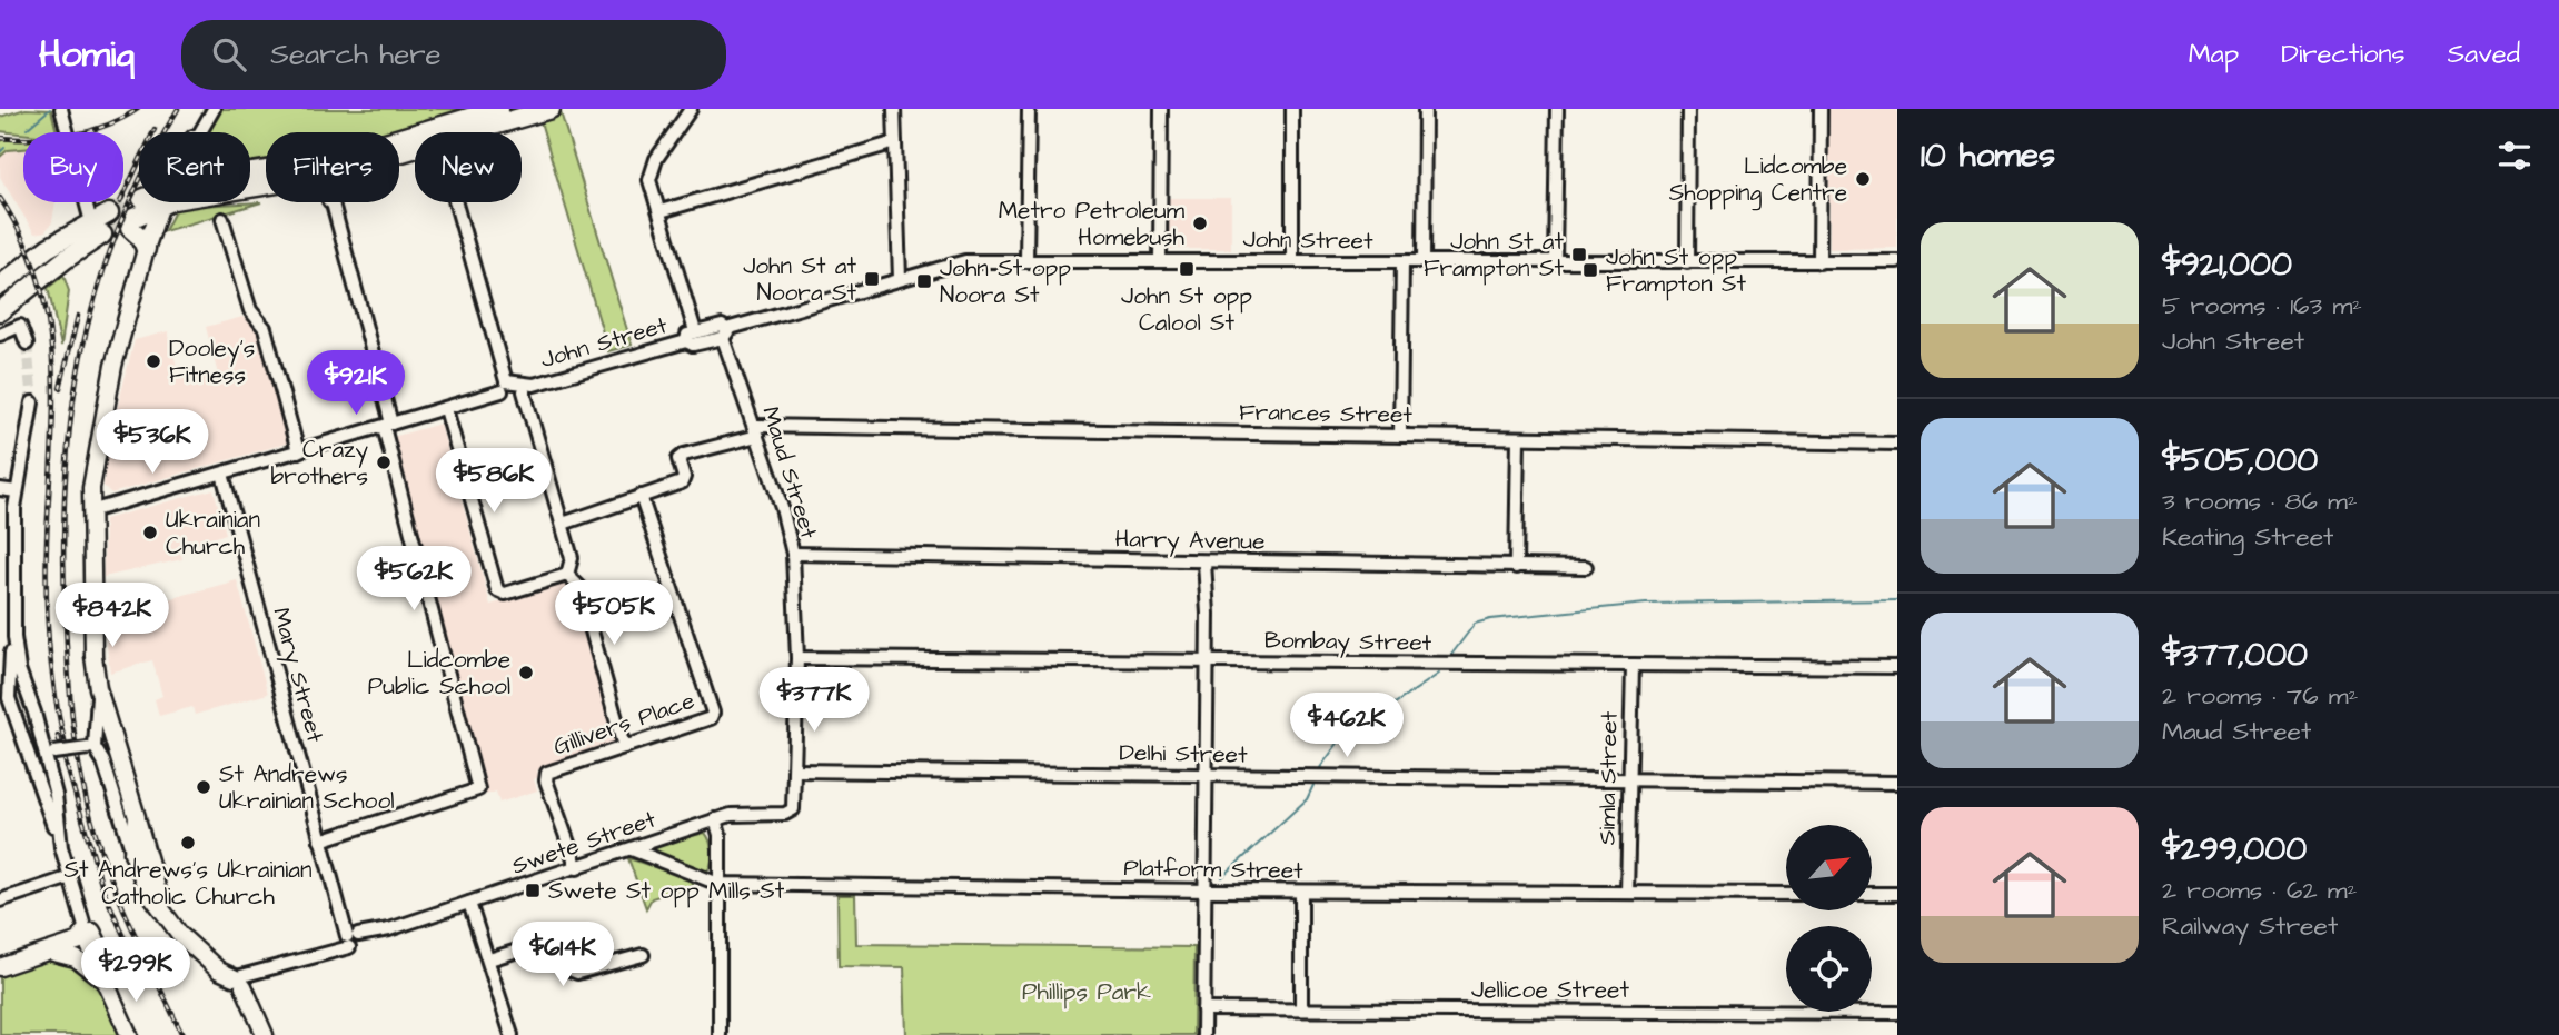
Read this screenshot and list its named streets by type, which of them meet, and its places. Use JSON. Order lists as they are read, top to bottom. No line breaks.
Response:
{"streets":{"street":["John Street","Frances Street","Maud Street","Harry Avenue","Bombay Street","Mary Street","Gillivers Place","Delhi Street","Simla Street","Swete Street","Platform Street","Jellicoe Street"]},"crossings":[["John Street","Maud Street"],["John Street","Mary Street"],["Frances Street","Maud Street"],["Frances Street","Gillivers Place"],["Maud Street","Harry Avenue"],["Maud Street","Bombay Street"],["Maud Street","Delhi Street"],["Maud Street","Swete Street"],["Bombay Street","Simla Street"],["Mary Street","Swete Street"],["Gillivers Place","Swete Street"],["Delhi Street","Simla Street"],["Simla Street","Platform Street"],["Swete Street","Platform Street"]],"parks":["Phillips Park"],"places":{"other":["Lidcombe Shopping Centre","Metro Petroleum Homebush","Dooley's Fitness","Crazy brothers","Ukrainian Church","Lidcombe Public School","St Andrews Ukrainian School","St Andrews’s Ukrainian Catholic Church"],"transit":["John St at Frampton St","John St opp Calool St","John St opp Frampton St","John St at Noora St","John St opp Noora St","Swete St opp Mills St"]},"north":"top right","page":{"header":"Homiq","search":"Search here","nav":["Map","Directions","Saved"],"heading":"10 homes","chip":["Buy","Rent","Filters","New"],"list":[{"name":"$921,000","note":"5 rooms · 163 m² · John Street"},{"name":"$505,000","note":"3 rooms · 86 m² · Keating Street"},{"name":"$377,000","note":"2 rooms · 76 m² · Maud Street"},{"name":"$299,000","note":"2 rooms · 62 m² · Railway Street"}],"price":["$921K","$536K","$586K","$562K","$505K","$842K","$377K","$462K","$614K","$299K"]}}
